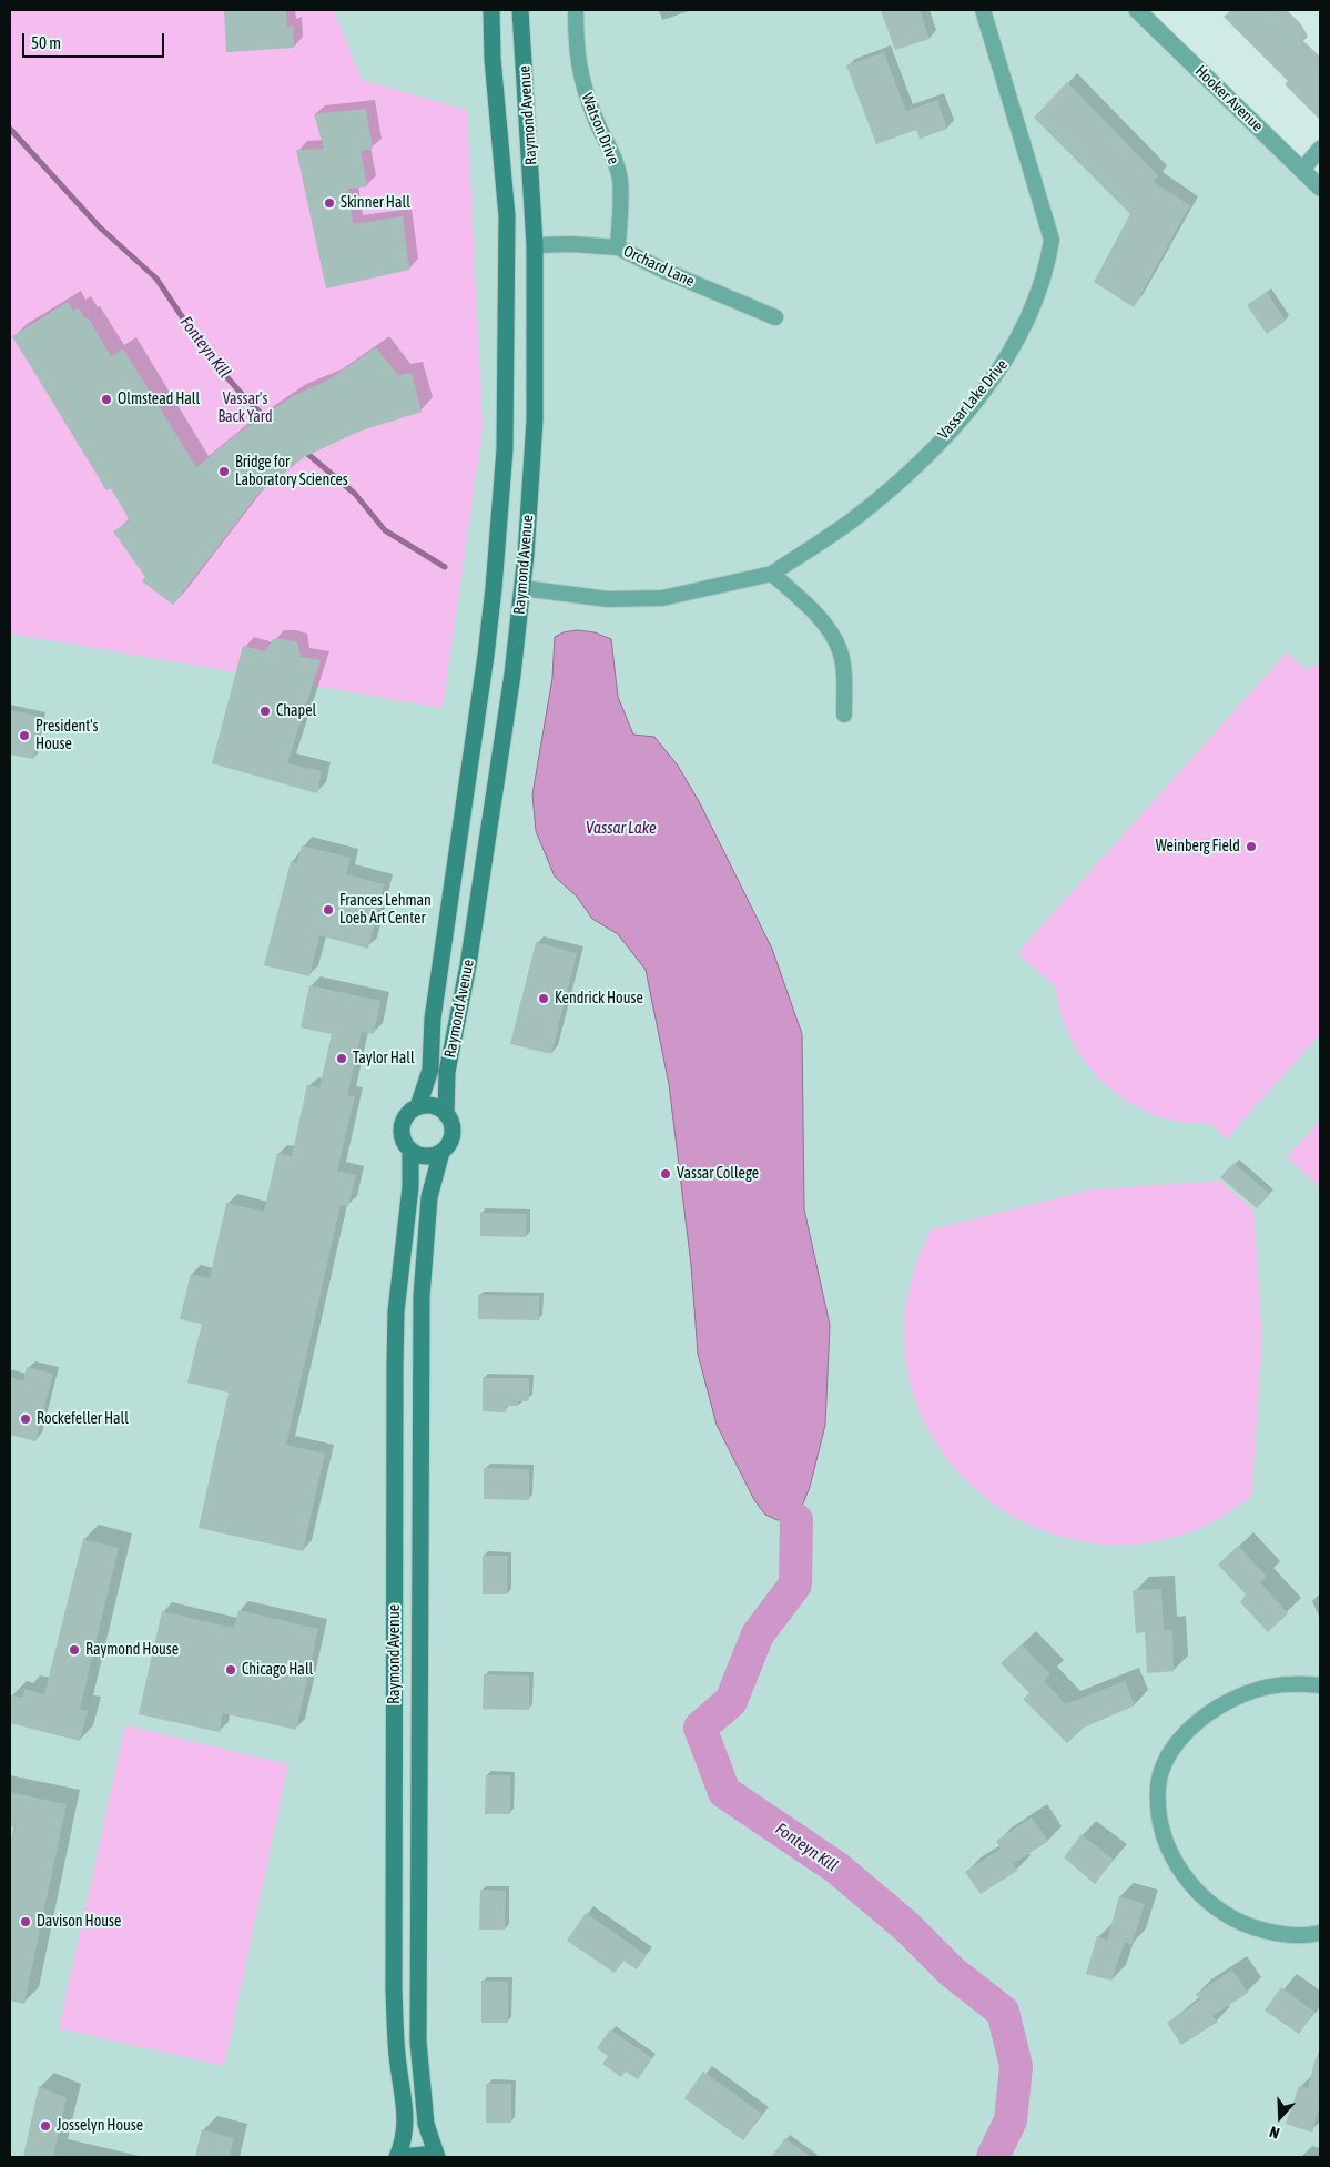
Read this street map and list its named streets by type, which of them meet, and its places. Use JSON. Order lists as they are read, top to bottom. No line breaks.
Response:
{"streets":{"main road":["Raymond Avenue"],"street":["Hooker Avenue","Watson Drive","Orchard Lane","Vassar Lake Drive"]},"crossings":[["Raymond Avenue","Orchard Lane"],["Raymond Avenue","Vassar Lake Drive"],["Watson Drive","Orchard Lane"]],"water":["Fonteyn Kill","Vassar Lake"],"parks":["Vassar's Back Yard"],"places":["Skinner Hall","Olmstead Hall","Bridge for Laboratory Sciences","Chapel","President's House","Weinberg Field","Frances Lehman Loeb Art Center","Kendrick House","Taylor Hall","Vassar College","Rockefeller Hall","Raymond House","Chicago Hall","Davison House","Josselyn House"],"scale_bar":"50 m","north":"bottom"}
